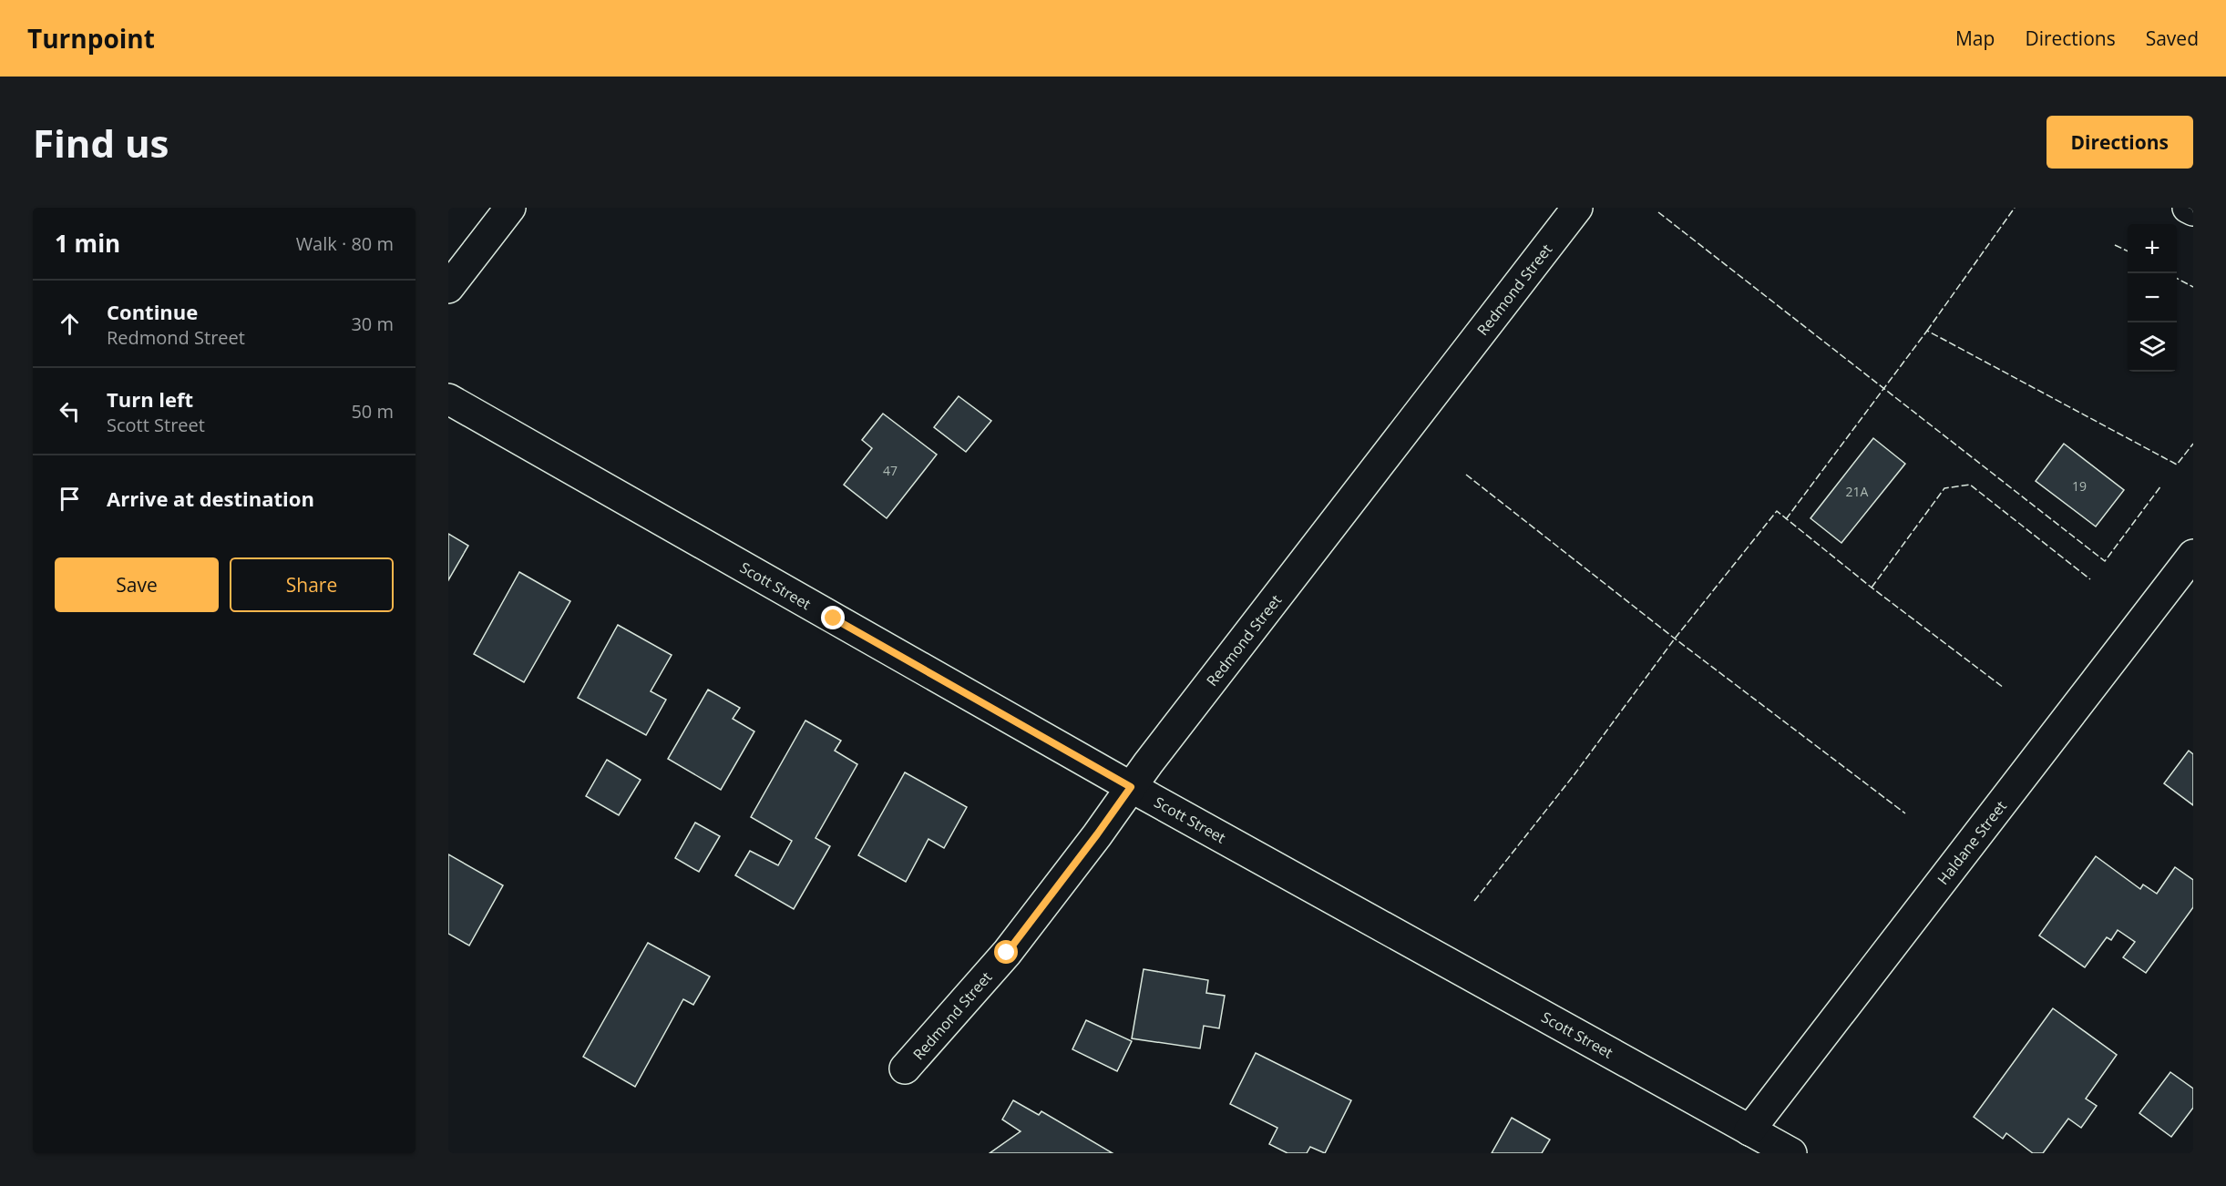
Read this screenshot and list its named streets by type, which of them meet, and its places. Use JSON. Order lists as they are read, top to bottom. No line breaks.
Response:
{"streets":{"street":["Redmond Street","Scott Street","Haldane Street"]},"crossings":[["Redmond Street","Scott Street"],["Scott Street","Haldane Street"]],"house_numbers":["47","19","21A"],"page":{"header":"Turnpoint","nav":["Map","Directions","Saved"],"buttons":["Directions",["Save","Share"]],"title":"Find us","heading":["1 min","Walk · 80 m"],"map_buttons":["+","−"],"list":[["Continue","Redmond Street","30 m"],["Turn left","Scott Street","50 m"],"Arrive at destination"]}}
